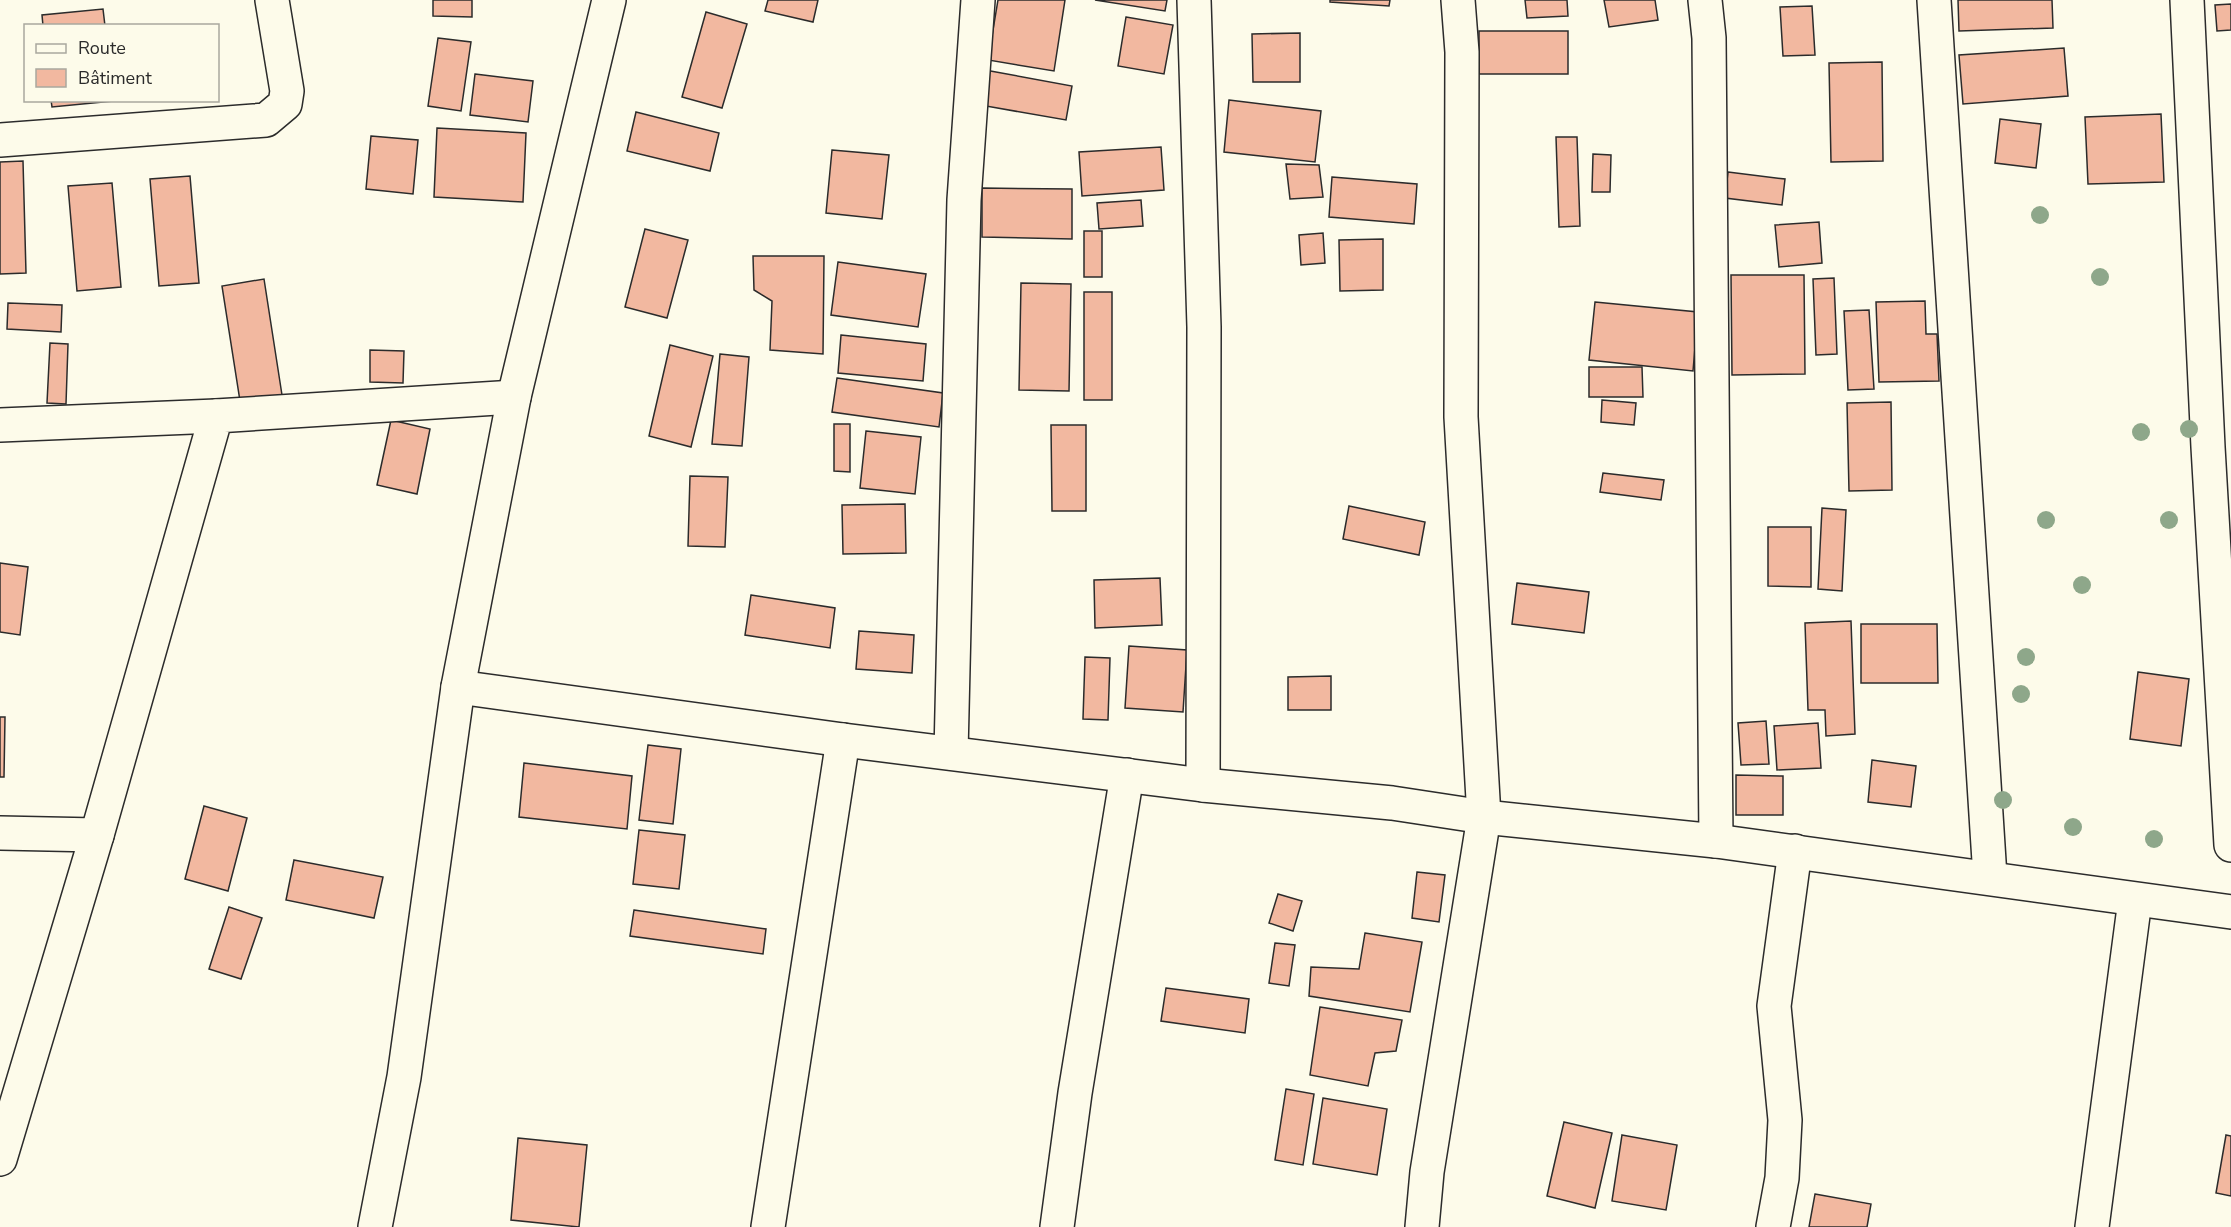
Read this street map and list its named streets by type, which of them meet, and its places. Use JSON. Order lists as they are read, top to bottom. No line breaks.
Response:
{"legend":["Route","Bâtiment"]}
